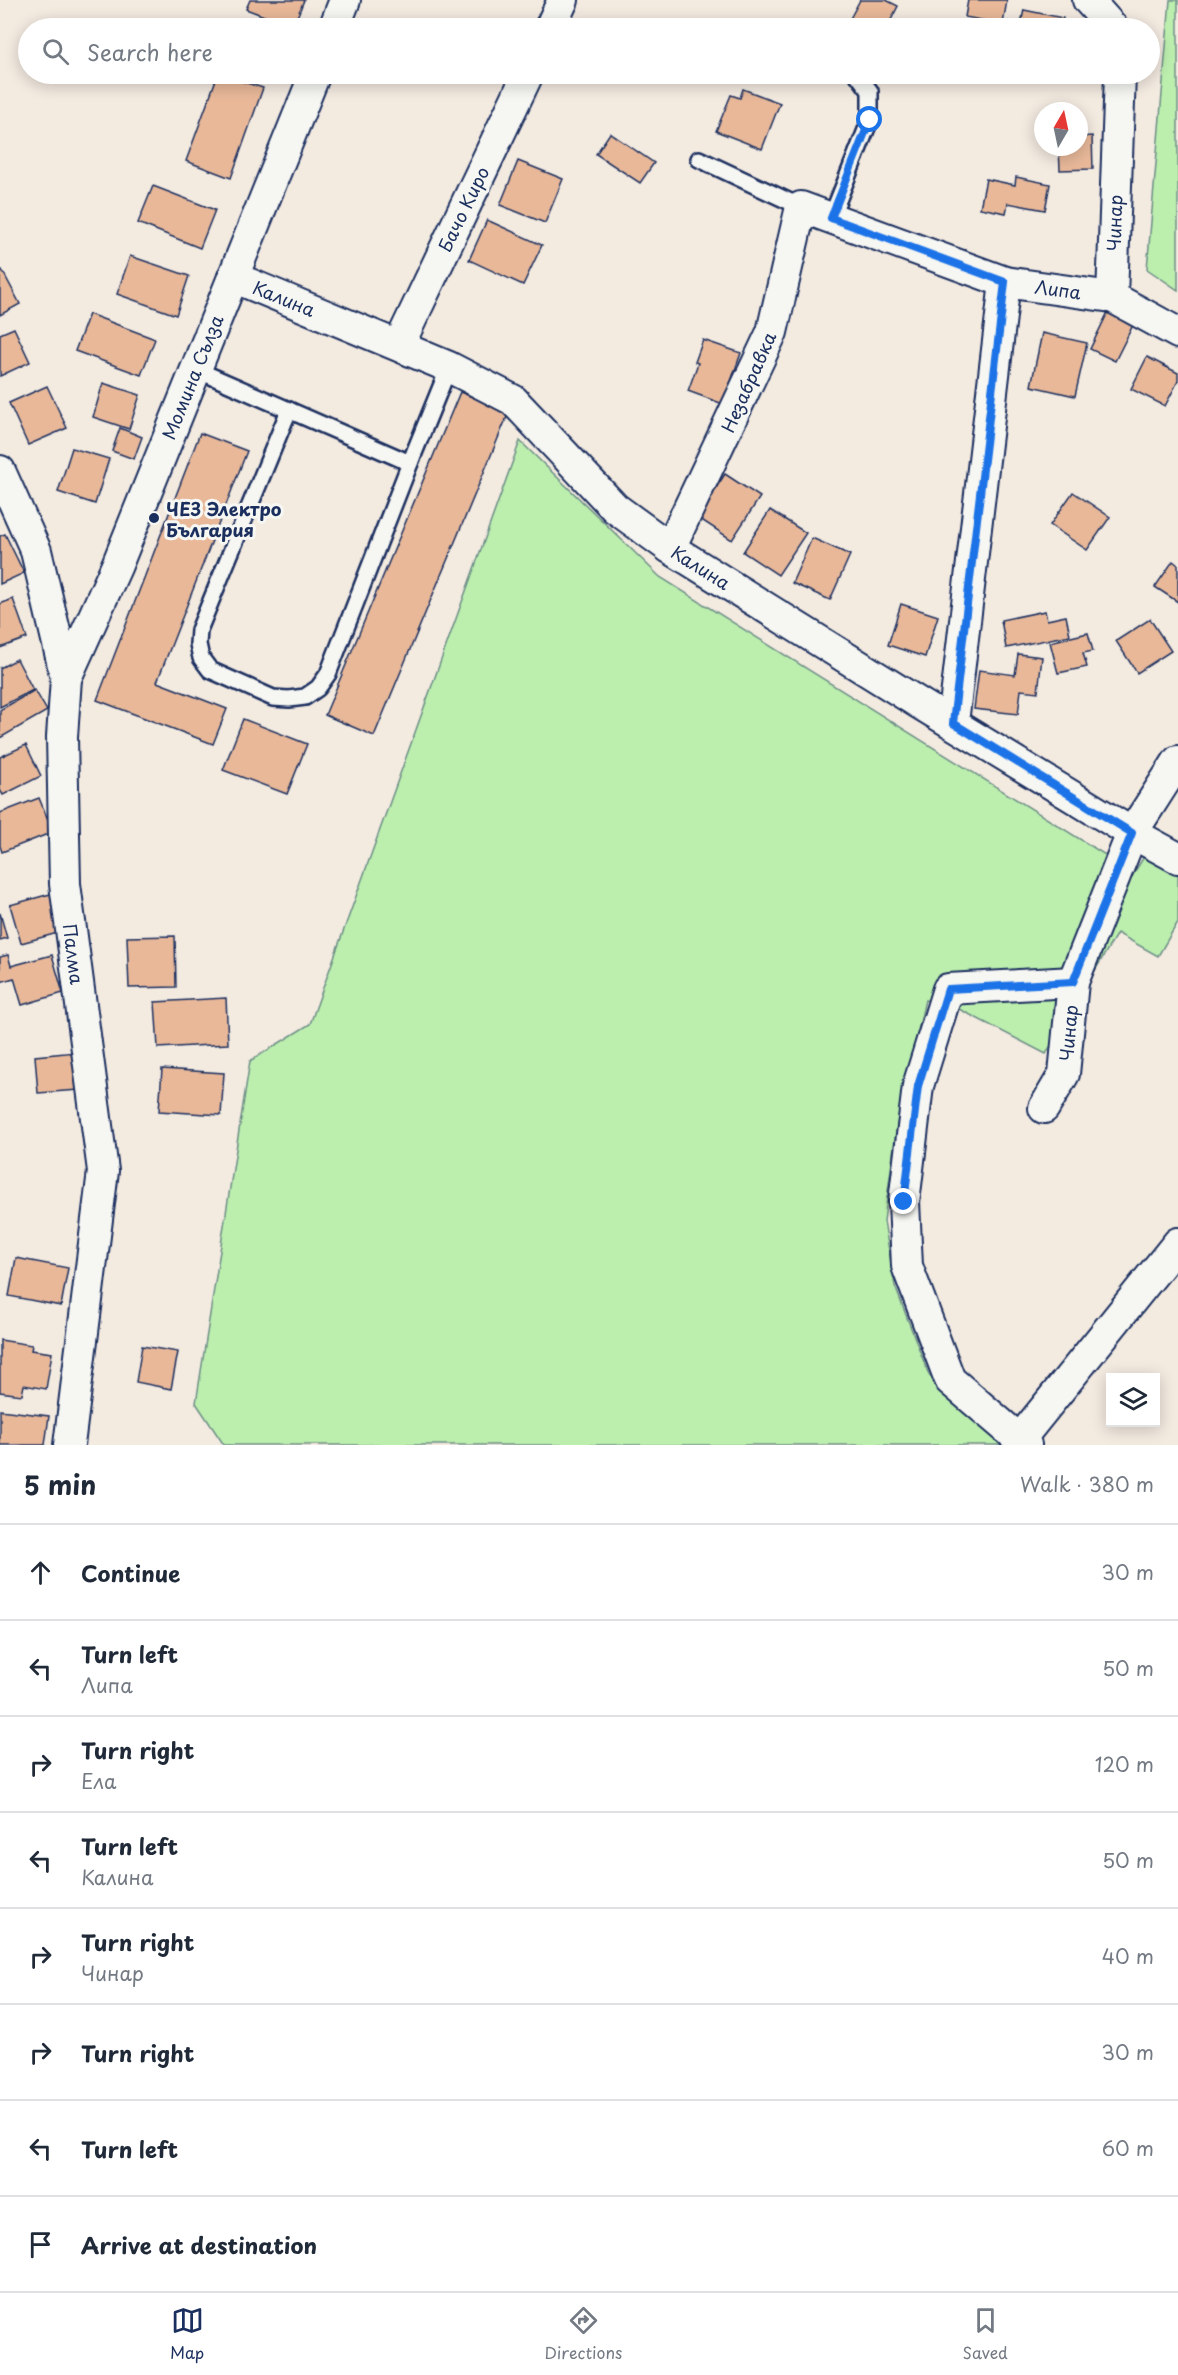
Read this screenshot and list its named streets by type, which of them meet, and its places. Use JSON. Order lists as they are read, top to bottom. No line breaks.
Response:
{"streets":{"street":["Бачо Киро","Чинар","Липа","Калина","Момина Сълза","Незабравка","Палма"]},"crossings":[["Бачо Киро","Калина"],["Чинар","Липа"],["Чинар","Калина"],["Липа","Незабравка"],["Калина","Момина Сълза"],["Калина","Незабравка"],["Момина Сълза","Палма"]],"places":["ЧЕЗ Электро България"],"north":"top","page":{"search":"Search here","heading":["5 min","Walk · 380 m"],"list":[["Continue","30 m"],["Turn left","Липа","50 m"],["Turn right","Ела","120 m"],["Turn left","Калина","50 m"],["Turn right","Чинар","40 m"],["Turn right","30 m"],["Turn left","60 m"],"Arrive at destination"],"nav":["Map","Directions","Saved"]}}
